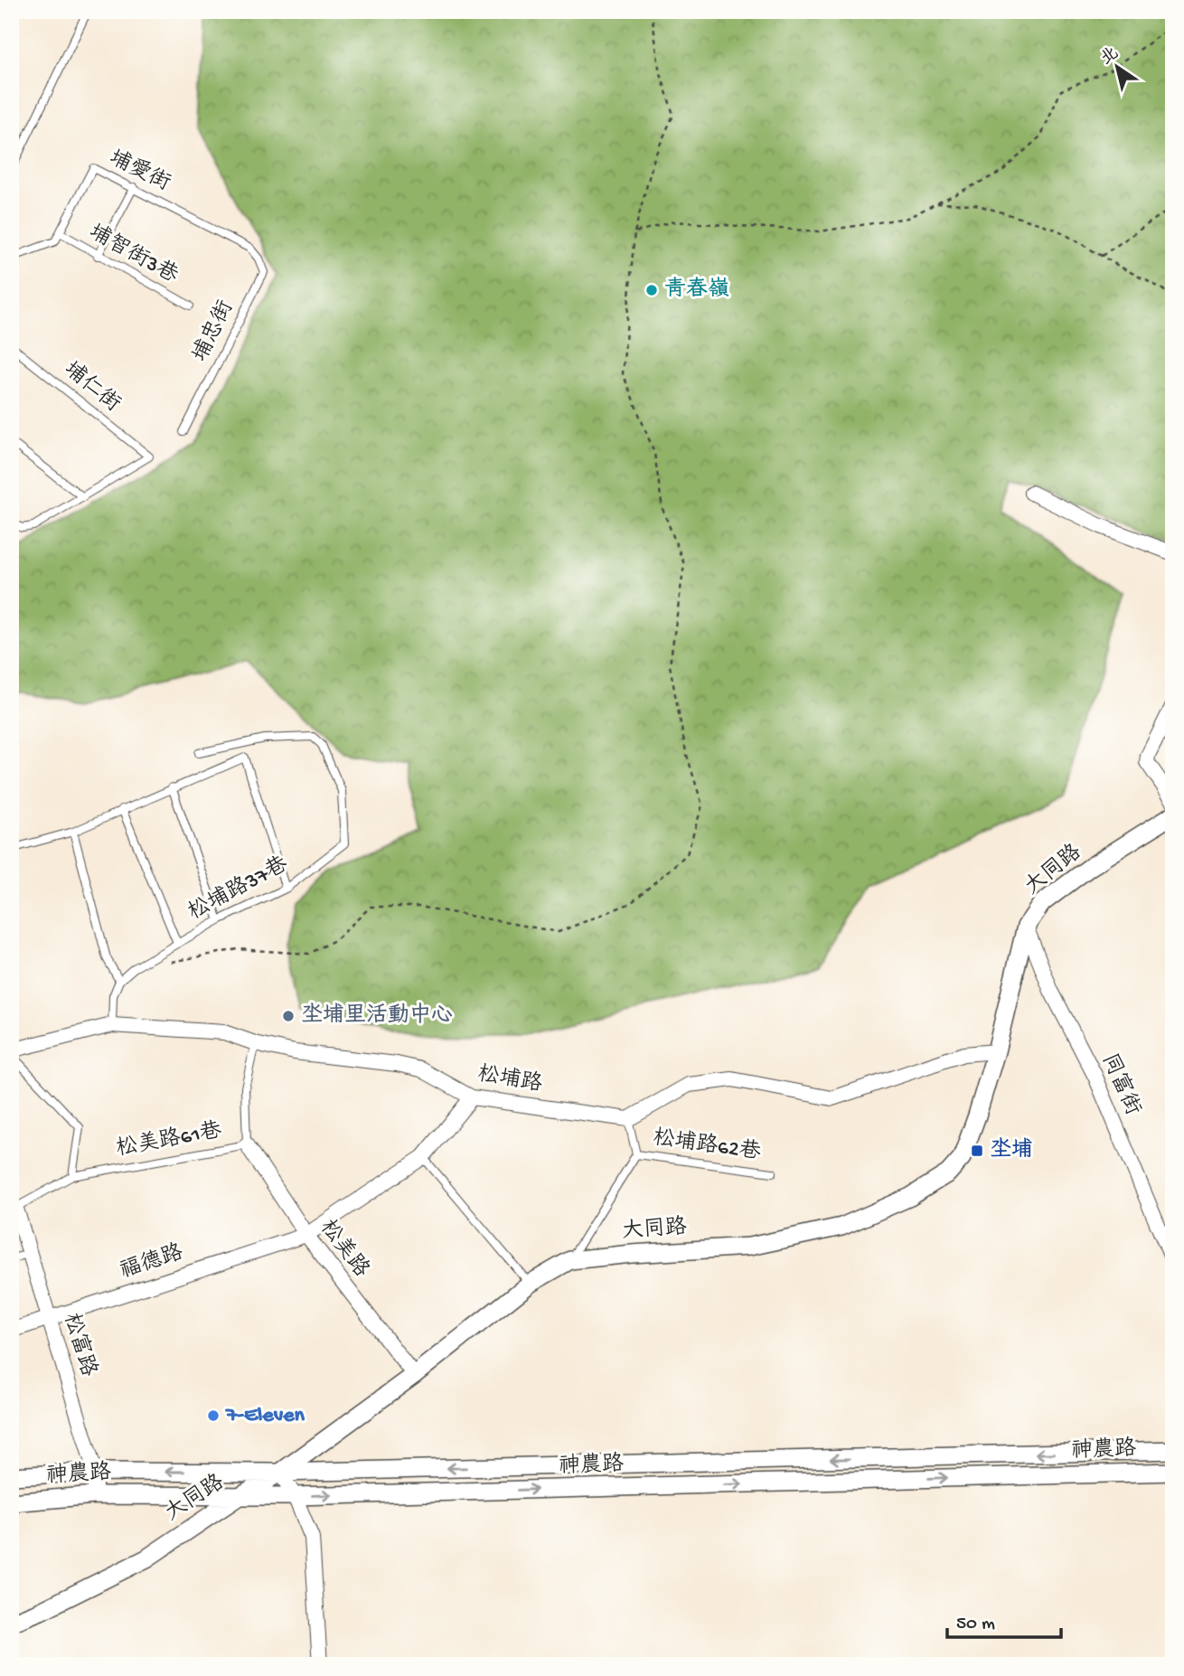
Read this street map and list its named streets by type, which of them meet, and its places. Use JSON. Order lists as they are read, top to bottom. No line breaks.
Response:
{"streets":{"street":["大同路","松埔路","同富街","松美路","福德路","松富路","神農路"],"lane":["埔愛街","埔智街3巷","埔忠街","埔仁街","松埔路37巷","松美路61巷","松埔路62巷"]},"crossings":[["埔愛街","埔智街3巷"],["埔愛街","埔忠街"],["大同路","同富街"],["大同路","松埔路62巷"],["大同路","松美路"],["大同路","神農路"],["松埔路","松美路61巷"],["松埔路","松埔路62巷"],["松埔路","福德路"],["松美路61巷","松美路"],["松美路61巷","松富路"],["松美路","福德路"],["福德路","松富路"],["松富路","神農路"]],"places":{"other":["青春嶺","坔埔里活動中心","7-Eleven"],"transit":["坔埔"]},"scale_bar":"50 m","north":"top left"}
